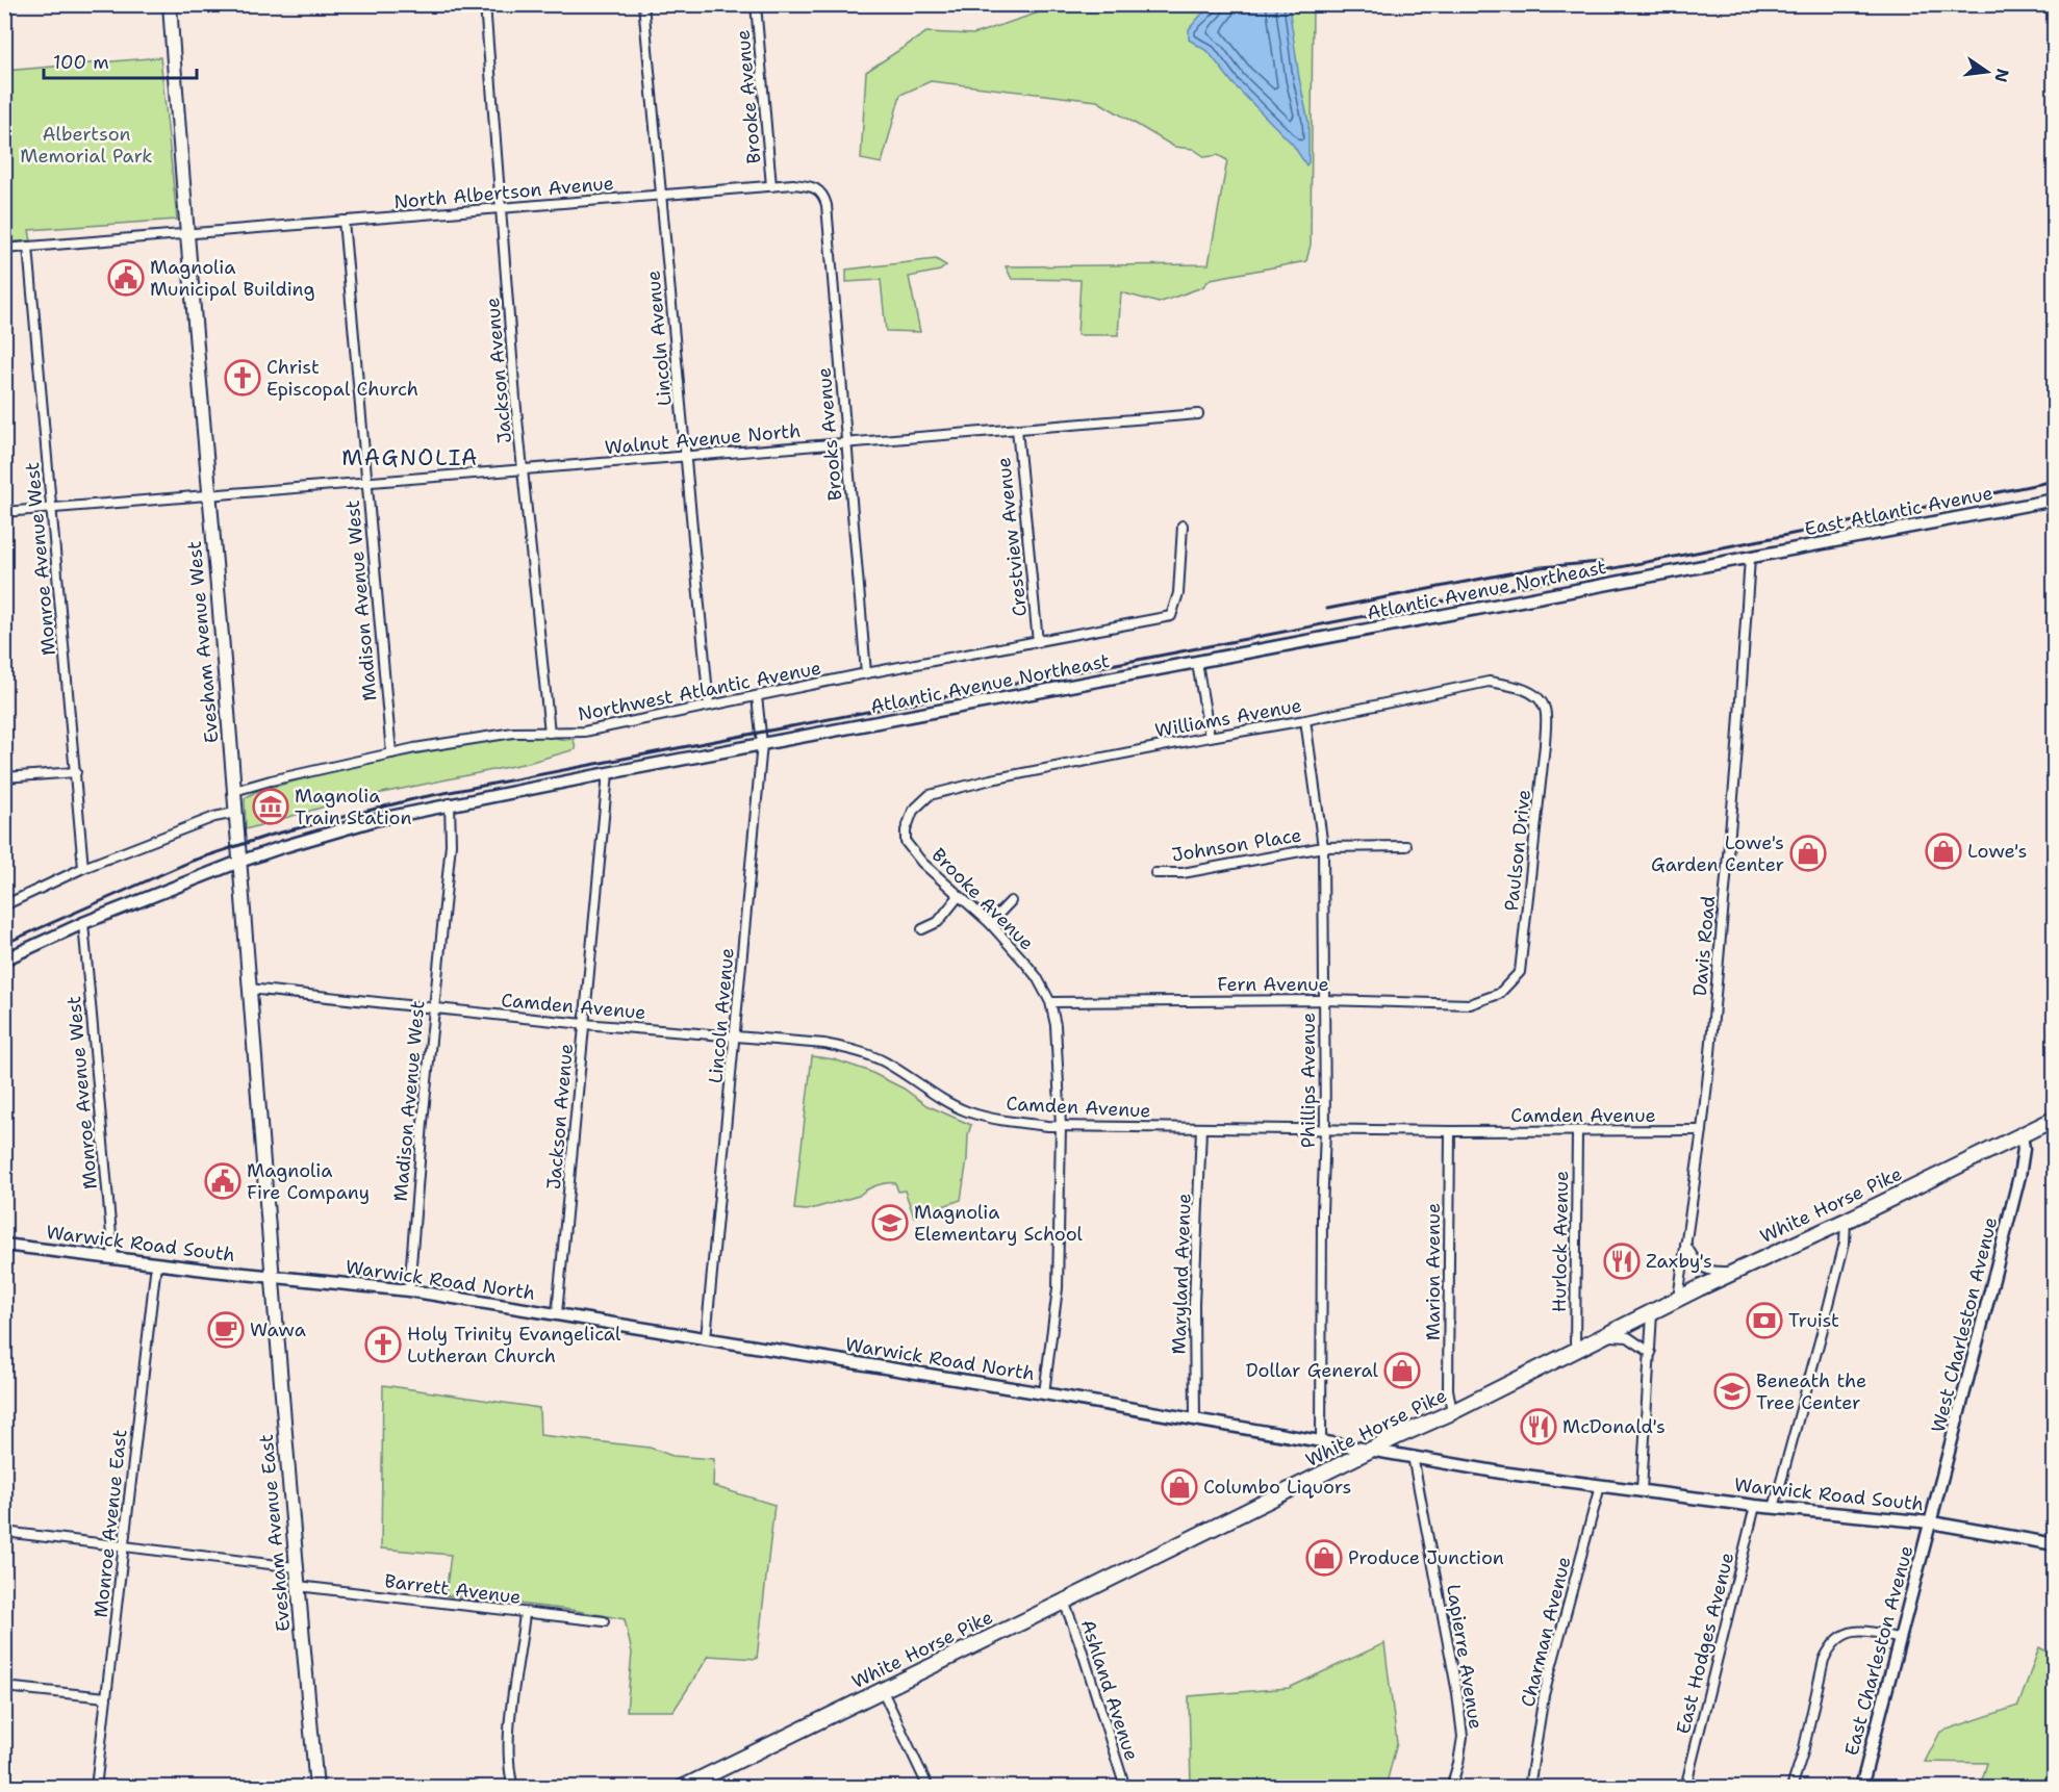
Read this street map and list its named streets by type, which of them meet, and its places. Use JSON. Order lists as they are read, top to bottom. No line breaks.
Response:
{"streets":{"highway":["White Horse Pike"],"main road":["Evesham Avenue West","Evesham Avenue East"],"street":["Brooke Avenue","North Albertson Avenue","Lincoln Avenue","Jackson Avenue","Brooks Avenue","Walnut Avenue North","East Atlantic Avenue","Crestview Avenue","Monroe Avenue West","Atlantic Avenue Northeast","Madison Avenue West","Northwest Atlantic Avenue","Williams Avenue","Johnson Place","Paulson Drive","Davis Road","Fern Avenue","Camden Avenue","Phillips Avenue","Hurlock Avenue","Warwick Road South","Marion Avenue","Maryland Avenue","Warwick Road North","West Charleston Avenue","Monroe Avenue East","Barrett Avenue","Charman Avenue","East Hodges Avenue","East Charleston Avenue","Lapierre Avenue","Ashland Avenue"]},"crossings":[["Brooke Avenue","North Albertson Avenue"],["Brooke Avenue","Williams Avenue"],["Brooke Avenue","Fern Avenue"],["Brooke Avenue","Camden Avenue"],["Brooke Avenue","Warwick Road North"],["North Albertson Avenue","Lincoln Avenue"],["North Albertson Avenue","Jackson Avenue"],["North Albertson Avenue","Brooks Avenue"],["North Albertson Avenue","Monroe Avenue West"],["North Albertson Avenue","Madison Avenue West"],["North Albertson Avenue","Evesham Avenue West"],["Lincoln Avenue","Walnut Avenue North"],["Lincoln Avenue","Atlantic Avenue Northeast"],["Lincoln Avenue","Northwest Atlantic Avenue"],["Lincoln Avenue","Camden Avenue"],["Lincoln Avenue","Warwick Road North"],["Jackson Avenue","Walnut Avenue North"],["Jackson Avenue","Atlantic Avenue Northeast"],["Jackson Avenue","Northwest Atlantic Avenue"],["Jackson Avenue","Camden Avenue"],["Jackson Avenue","Warwick Road North"],["Brooks Avenue","Walnut Avenue North"],["Brooks Avenue","Northwest Atlantic Avenue"],["Walnut Avenue North","Crestview Avenue"],["Walnut Avenue North","Monroe Avenue West"],["Walnut Avenue North","Madison Avenue West"],["Walnut Avenue North","Evesham Avenue West"],["East Atlantic Avenue","Atlantic Avenue Northeast"],["East Atlantic Avenue","Davis Road"],["Crestview Avenue","Northwest Atlantic Avenue"],["Monroe Avenue West","Atlantic Avenue Northeast"],["Monroe Avenue West","Warwick Road South"],["Atlantic Avenue Northeast","Madison Avenue West"],["Atlantic Avenue Northeast","Evesham Avenue West"],["Atlantic Avenue Northeast","Davis Road"],["Madison Avenue West","Northwest Atlantic Avenue"],["Madison Avenue West","Camden Avenue"],["Madison Avenue West","Warwick Road North"],["Evesham Avenue West","Northwest Atlantic Avenue"],["Evesham Avenue West","Camden Avenue"],["Evesham Avenue West","Warwick Road South"],["Evesham Avenue West","Warwick Road North"],["Evesham Avenue West","Evesham Avenue East"],["Williams Avenue","Paulson Drive"],["Williams Avenue","Phillips Avenue"],["Johnson Place","Phillips Avenue"],["Paulson Drive","Fern Avenue"],["Davis Road","Camden Avenue"],["Davis Road","White Horse Pike"],["Fern Avenue","Phillips Avenue"],["Camden Avenue","Phillips Avenue"],["Camden Avenue","Hurlock Avenue"],["Camden Avenue","Marion Avenue"],["Camden Avenue","Maryland Avenue"],["Phillips Avenue","Warwick Road North"],["White Horse Pike","Hurlock Avenue"],["White Horse Pike","Marion Avenue"],["White Horse Pike","Warwick Road North"],["White Horse Pike","West Charleston Avenue"],["White Horse Pike","Ashland Avenue"],["Warwick Road South","Warwick Road North"],["Warwick Road South","West Charleston Avenue"],["Warwick Road South","Monroe Avenue East"],["Warwick Road South","Evesham Avenue East"],["Warwick Road South","Charman Avenue"],["Warwick Road South","East Hodges Avenue"],["Warwick Road South","East Charleston Avenue"],["Maryland Avenue","Warwick Road North"],["Warwick Road North","Evesham Avenue East"],["Warwick Road North","Charman Avenue"],["Warwick Road North","Lapierre Avenue"],["West Charleston Avenue","East Charleston Avenue"],["Evesham Avenue East","Barrett Avenue"]],"districts":["MAGNOLIA"],"parks":["Albertson Memorial Park"],"places":{"public building":["Magnolia Municipal Building","Magnolia Fire Company"],"church":["Christ Episcopal Church","Holy Trinity Evangelical Lutheran Church"],"museum":["Magnolia Train Station"],"shop":["Lowe's","Lowe's Garden Center","Dollar General","Columbo Liquors","Produce Junction"],"school or university":["Magnolia Elementary School","Beneath the Tree Center"],"restaurant":["Zaxby's","McDonald's"],"bank":["Truist"],"cafe":["Wawa"]},"scale_bar":"100 m","north":"right"}
